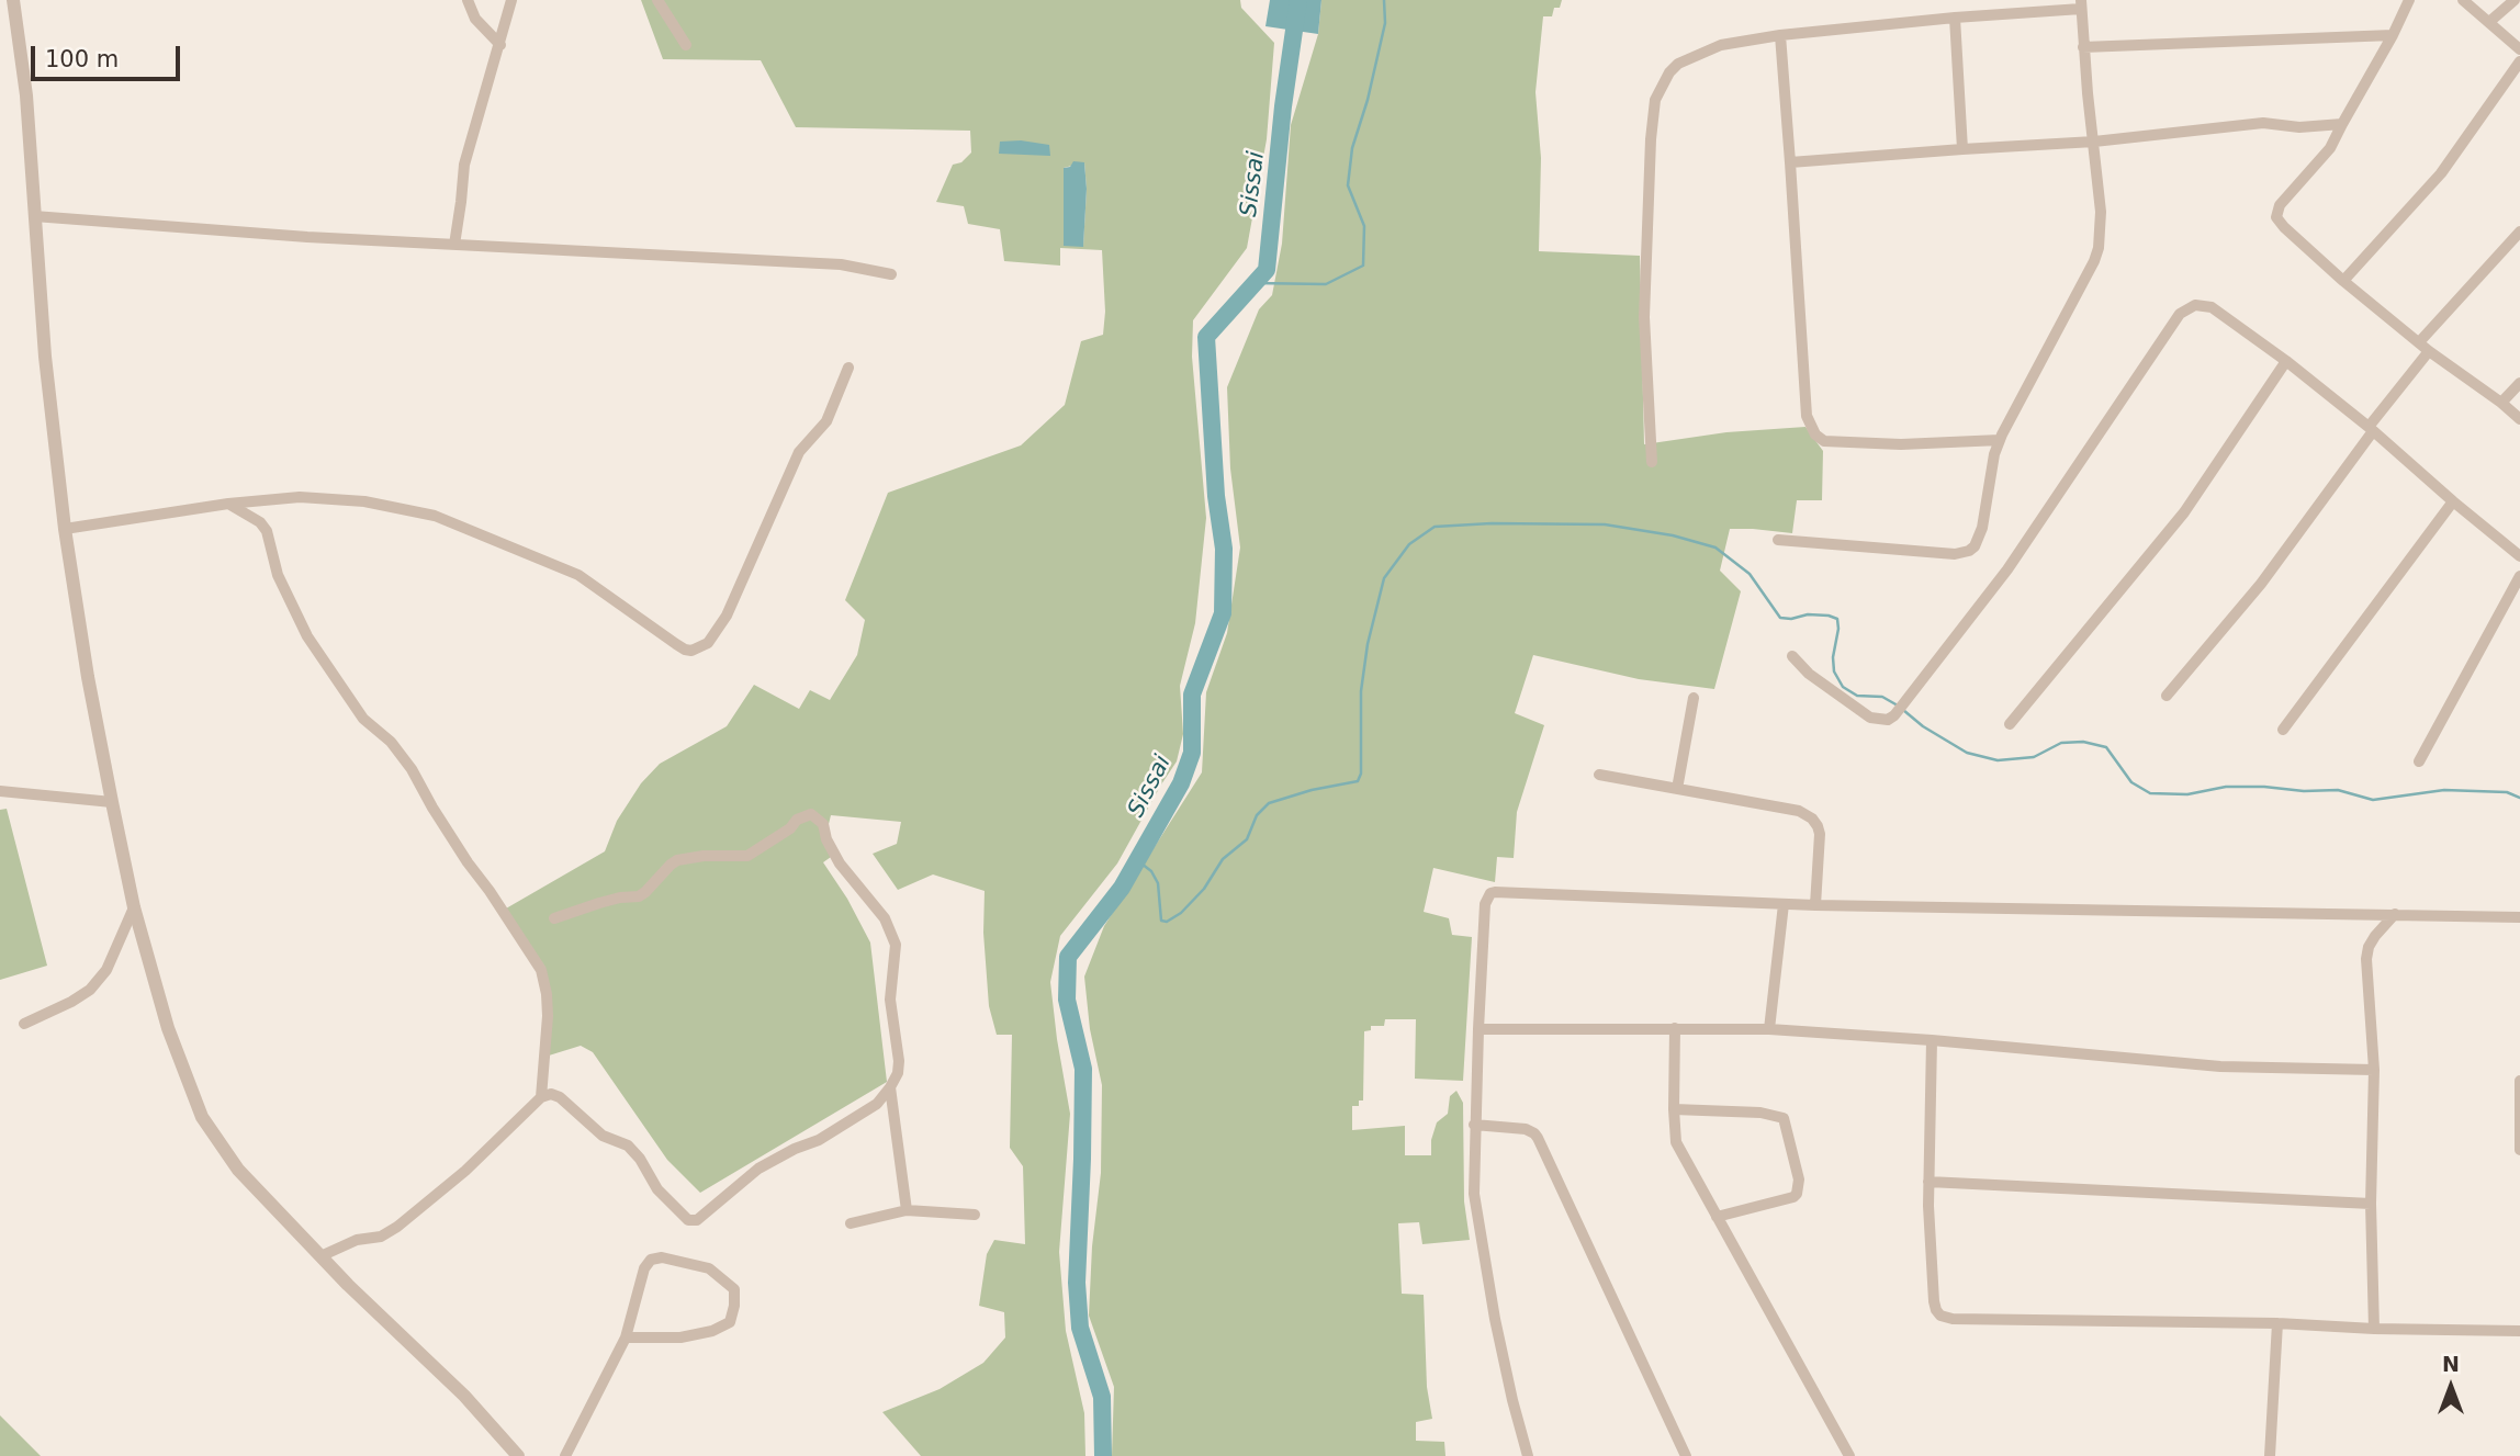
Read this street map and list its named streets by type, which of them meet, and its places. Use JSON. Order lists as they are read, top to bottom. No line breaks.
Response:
{"water":["Sissai"],"scale_bar":"100 m","north":"top"}
